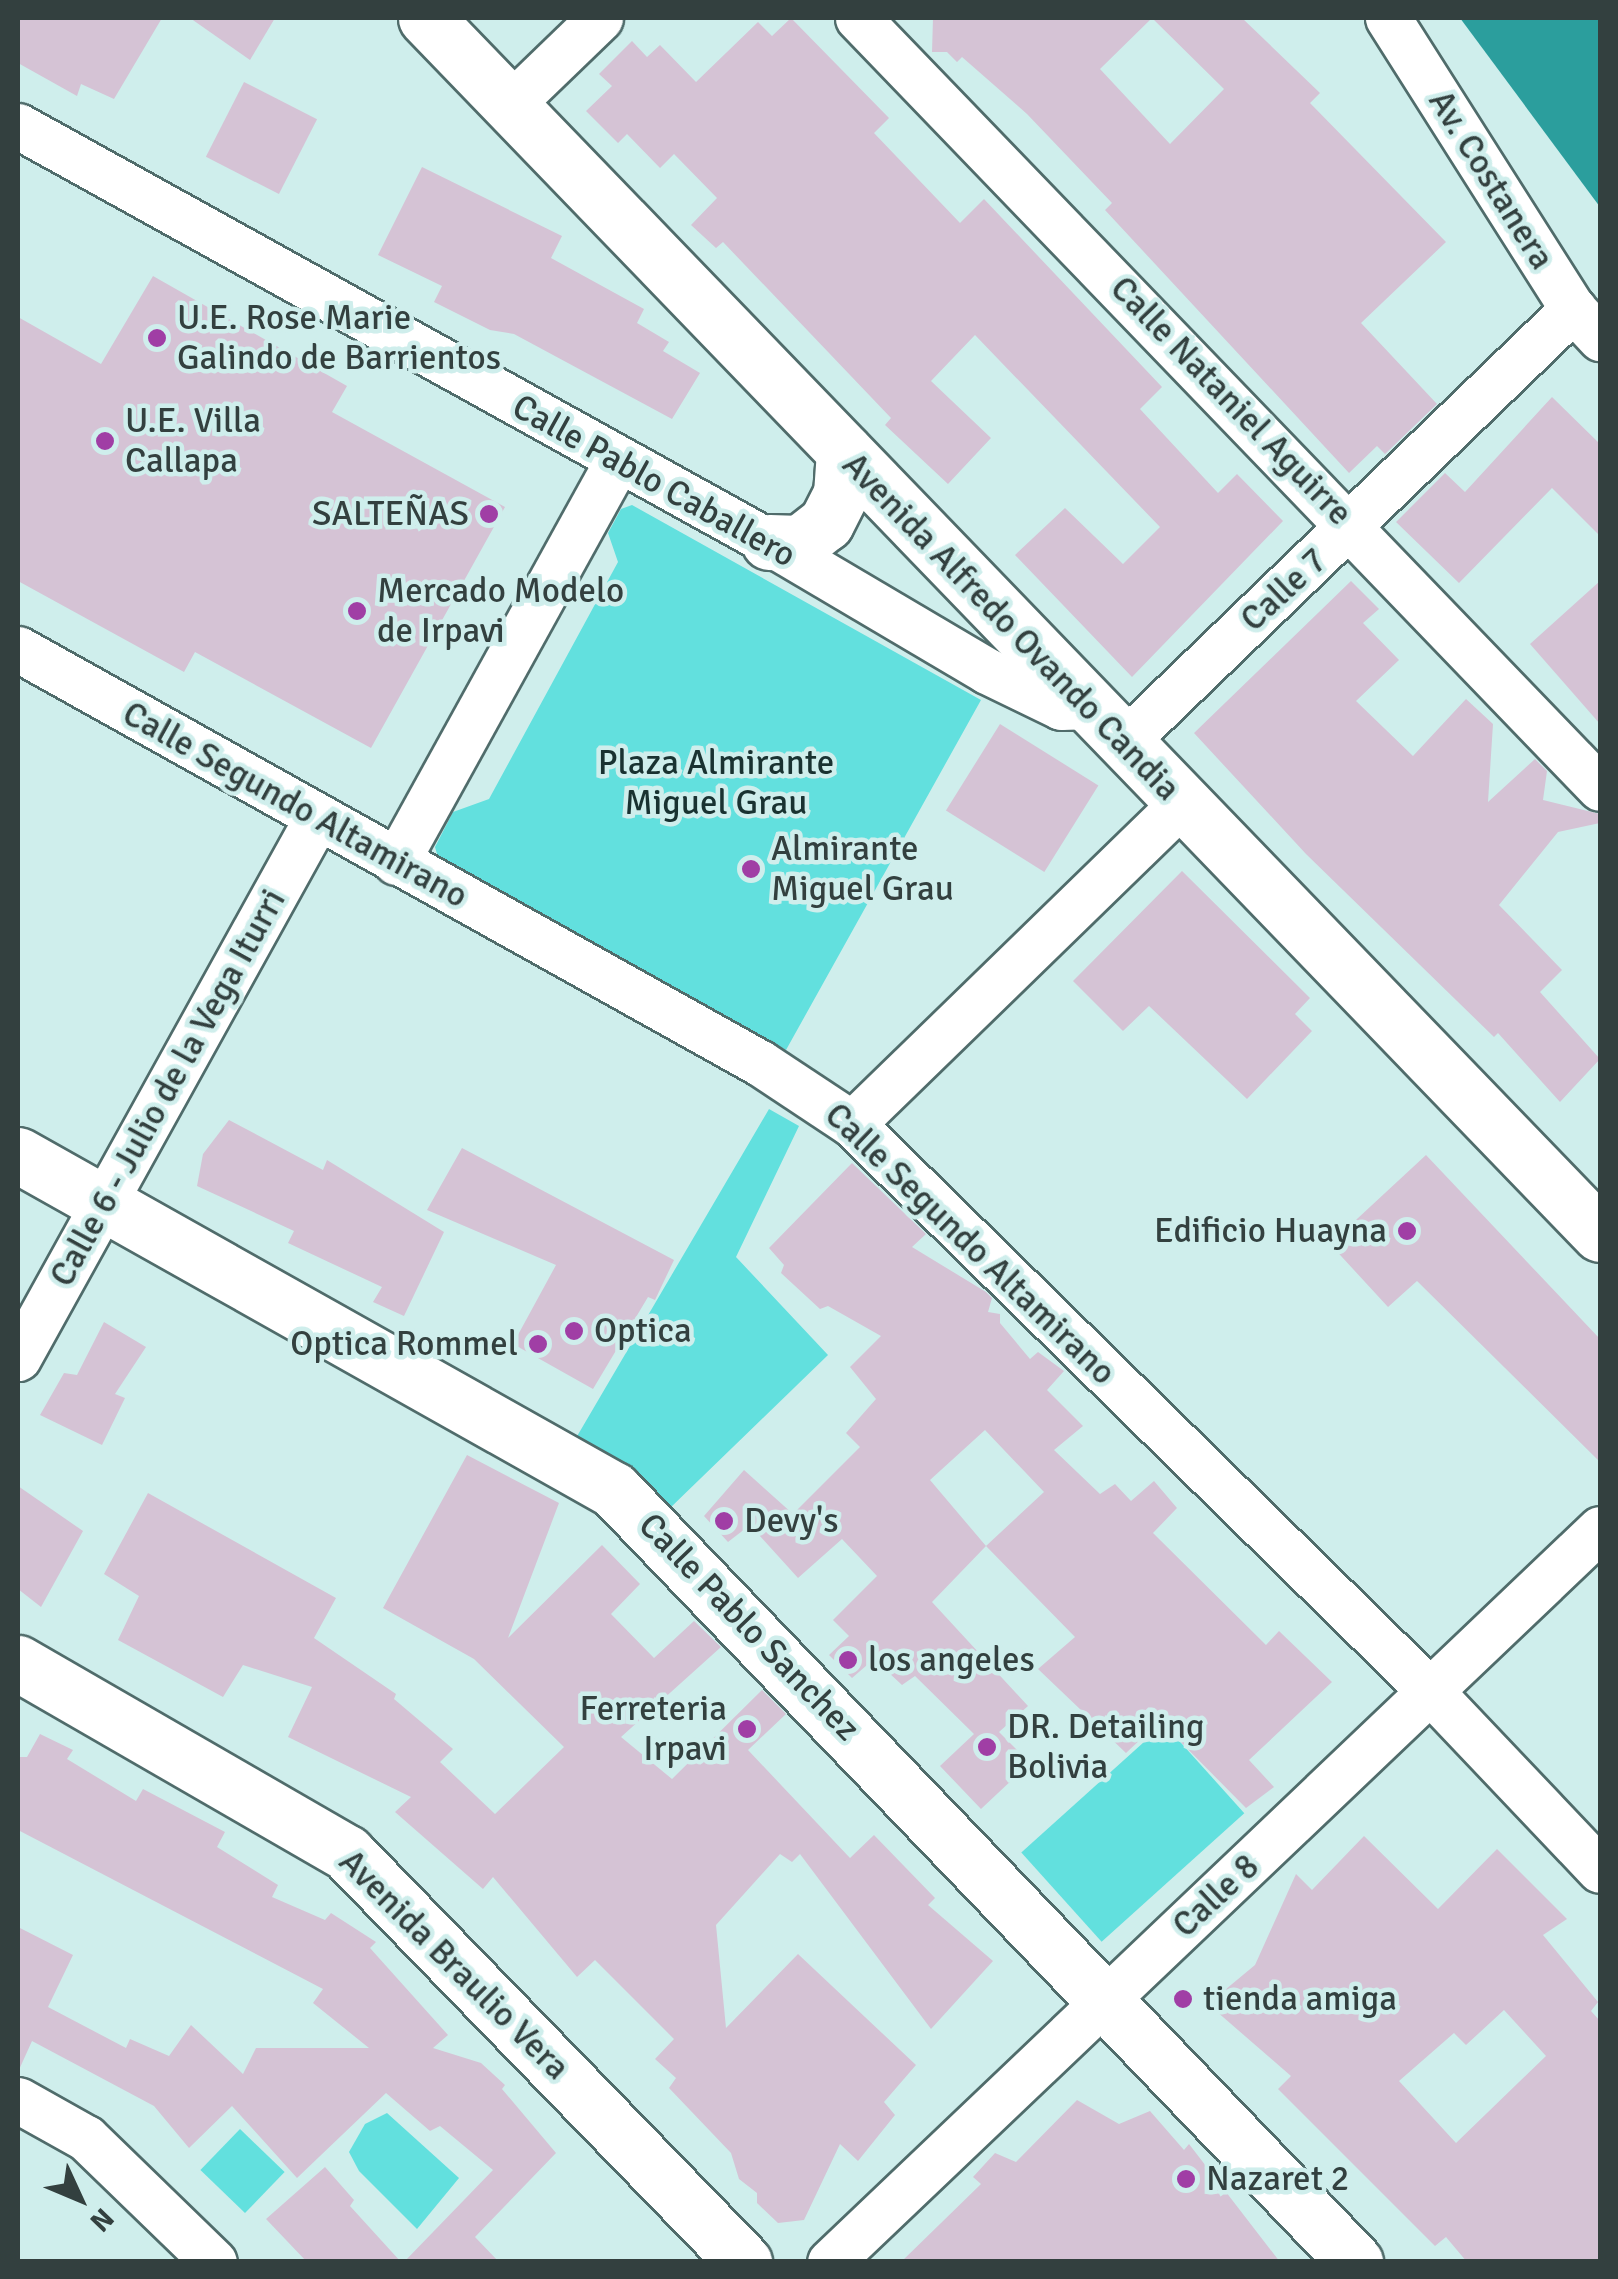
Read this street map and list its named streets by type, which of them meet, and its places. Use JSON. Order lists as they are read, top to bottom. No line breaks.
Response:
{"streets":{"main road":["Avenida Alfredo Ovando Candia","Calle Pablo Sanchez","Avenida Braulio Vera"],"street":["Av. Costanera","Calle Nataniel Aguirre","Calle Pablo Caballero","Calle 7","Calle Segundo Altamirano","Calle 6 - Julio de la Vega Iturri","Calle 8"]},"crossings":[["Av. Costanera","Calle 7"],["Calle Nataniel Aguirre","Calle 7"],["Calle Pablo Caballero","Calle 7"],["Calle Pablo Caballero","Avenida Alfredo Ovando Candia"],["Calle 7","Avenida Alfredo Ovando Candia"],["Calle Segundo Altamirano","Calle 6 - Julio de la Vega Iturri"],["Calle Segundo Altamirano","Calle 8"],["Calle 6 - Julio de la Vega Iturri","Calle Pablo Sanchez"],["Calle Pablo Sanchez","Calle 8"]],"parks":["Plaza Almirante Miguel Grau"],"places":["U.E. Rose Marie Galindo de Barrientos","U.E. Villa Callapa","SALTEÑAS","Mercado Modelo de Irpavi","Almirante Miguel Grau","Edificio Huayna","Optica","Optica Rommel","Devy's","los angeles","Ferreteria Irpavi","DR. Detailing Bolivia","tienda amiga","Nazaret 2"],"north":"bottom right"}
